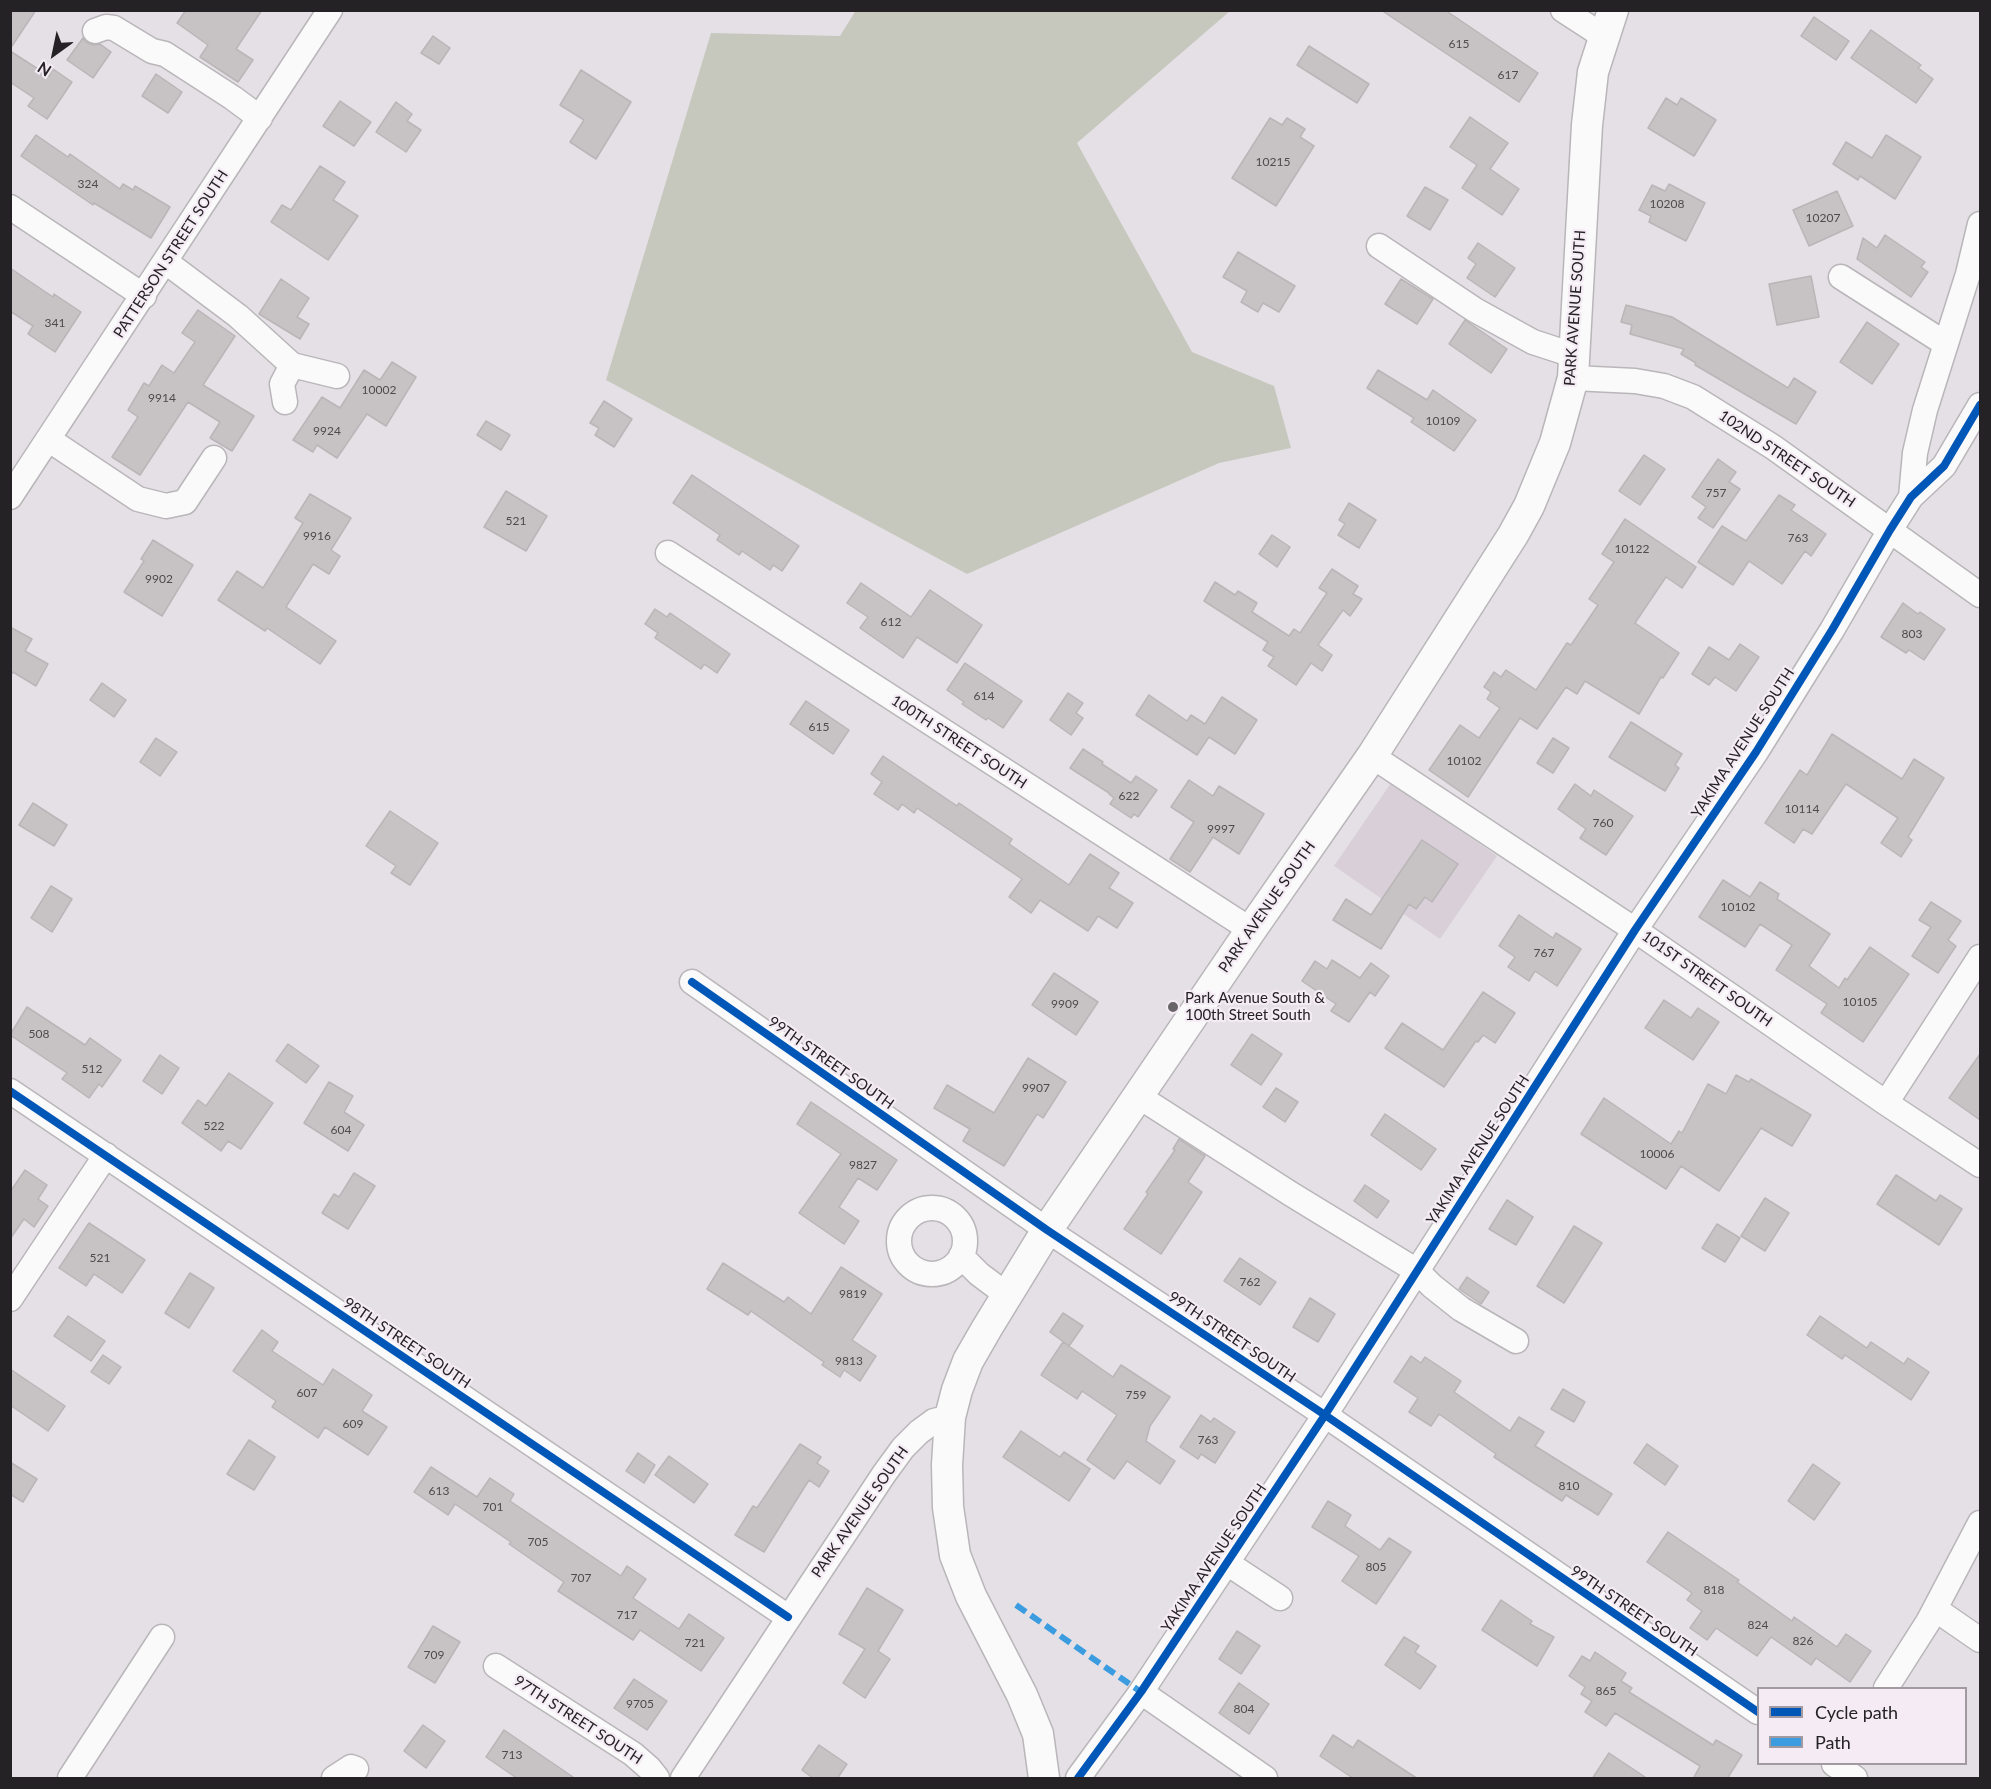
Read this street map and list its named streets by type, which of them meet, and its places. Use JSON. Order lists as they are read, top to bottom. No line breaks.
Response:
{"streets":{"main road":["PARK AVENUE SOUTH"],"street":["PATTERSON STREET SOUTH","102ND STREET SOUTH","100TH STREET SOUTH","YAKIMA AVENUE SOUTH","101ST STREET SOUTH","99TH STREET SOUTH","98TH STREET SOUTH","97TH STREET SOUTH"]},"crossings":[["PARK AVENUE SOUTH","102ND STREET SOUTH"],["PARK AVENUE SOUTH","100TH STREET SOUTH"],["PARK AVENUE SOUTH","101ST STREET SOUTH"],["PARK AVENUE SOUTH","99TH STREET SOUTH"],["PARK AVENUE SOUTH","98TH STREET SOUTH"],["102ND STREET SOUTH","YAKIMA AVENUE SOUTH"],["YAKIMA AVENUE SOUTH","101ST STREET SOUTH"],["YAKIMA AVENUE SOUTH","99TH STREET SOUTH"]],"places":["Park Avenue South & 100th Street South"],"house_numbers":["615","617","10215","324","10208","10207","341","10002","9914","10109","9924","757","521","9916","763","10122","9902","612","803","614","615","10102","622","10114","760","9997","10102","767","10105","9909","508","512","9907","522","604","10006","9827","521","762","9819","9813","607","759","609","763","810","613","701","705","805","707","818","717","824","826","721","709","865","9705","804","713"],"legend":["Cycle path","Path"],"north":"bottom left"}
